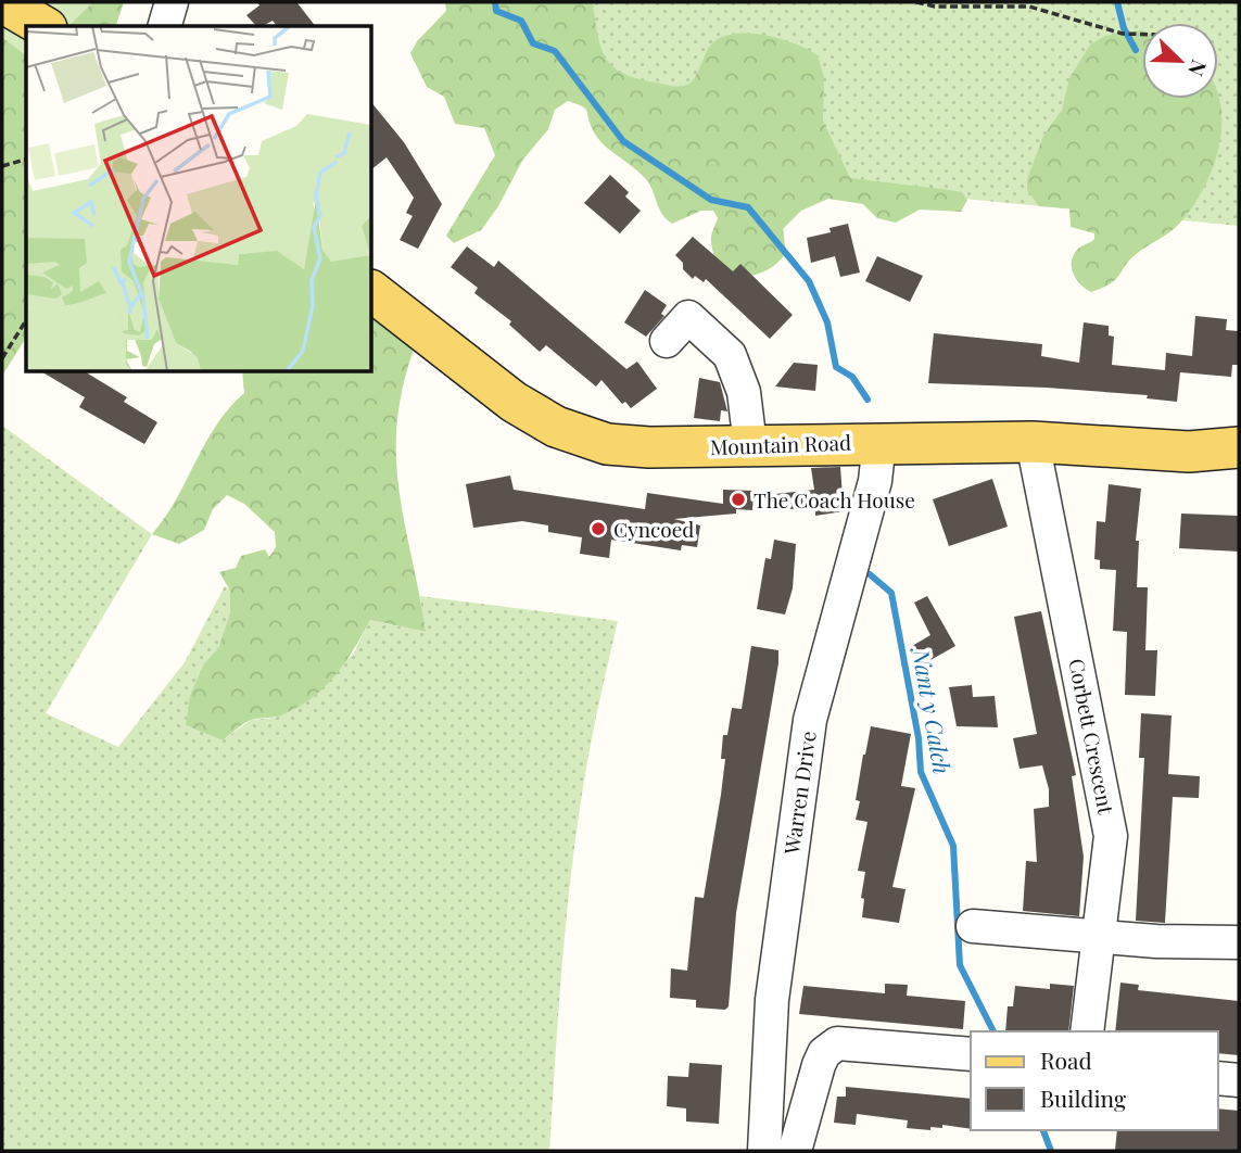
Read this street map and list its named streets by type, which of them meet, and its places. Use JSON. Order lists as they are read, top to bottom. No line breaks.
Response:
{"streets":{"main road":["Mountain Road"],"street":["Corbett Crescent","Warren Drive"]},"crossings":[["Mountain Road","Corbett Crescent"],["Mountain Road","Warren Drive"]],"water":["Nant y Calch"],"places":["The Coach House","Cyncoed"],"legend":["Road","Building"],"north":"bottom right"}
